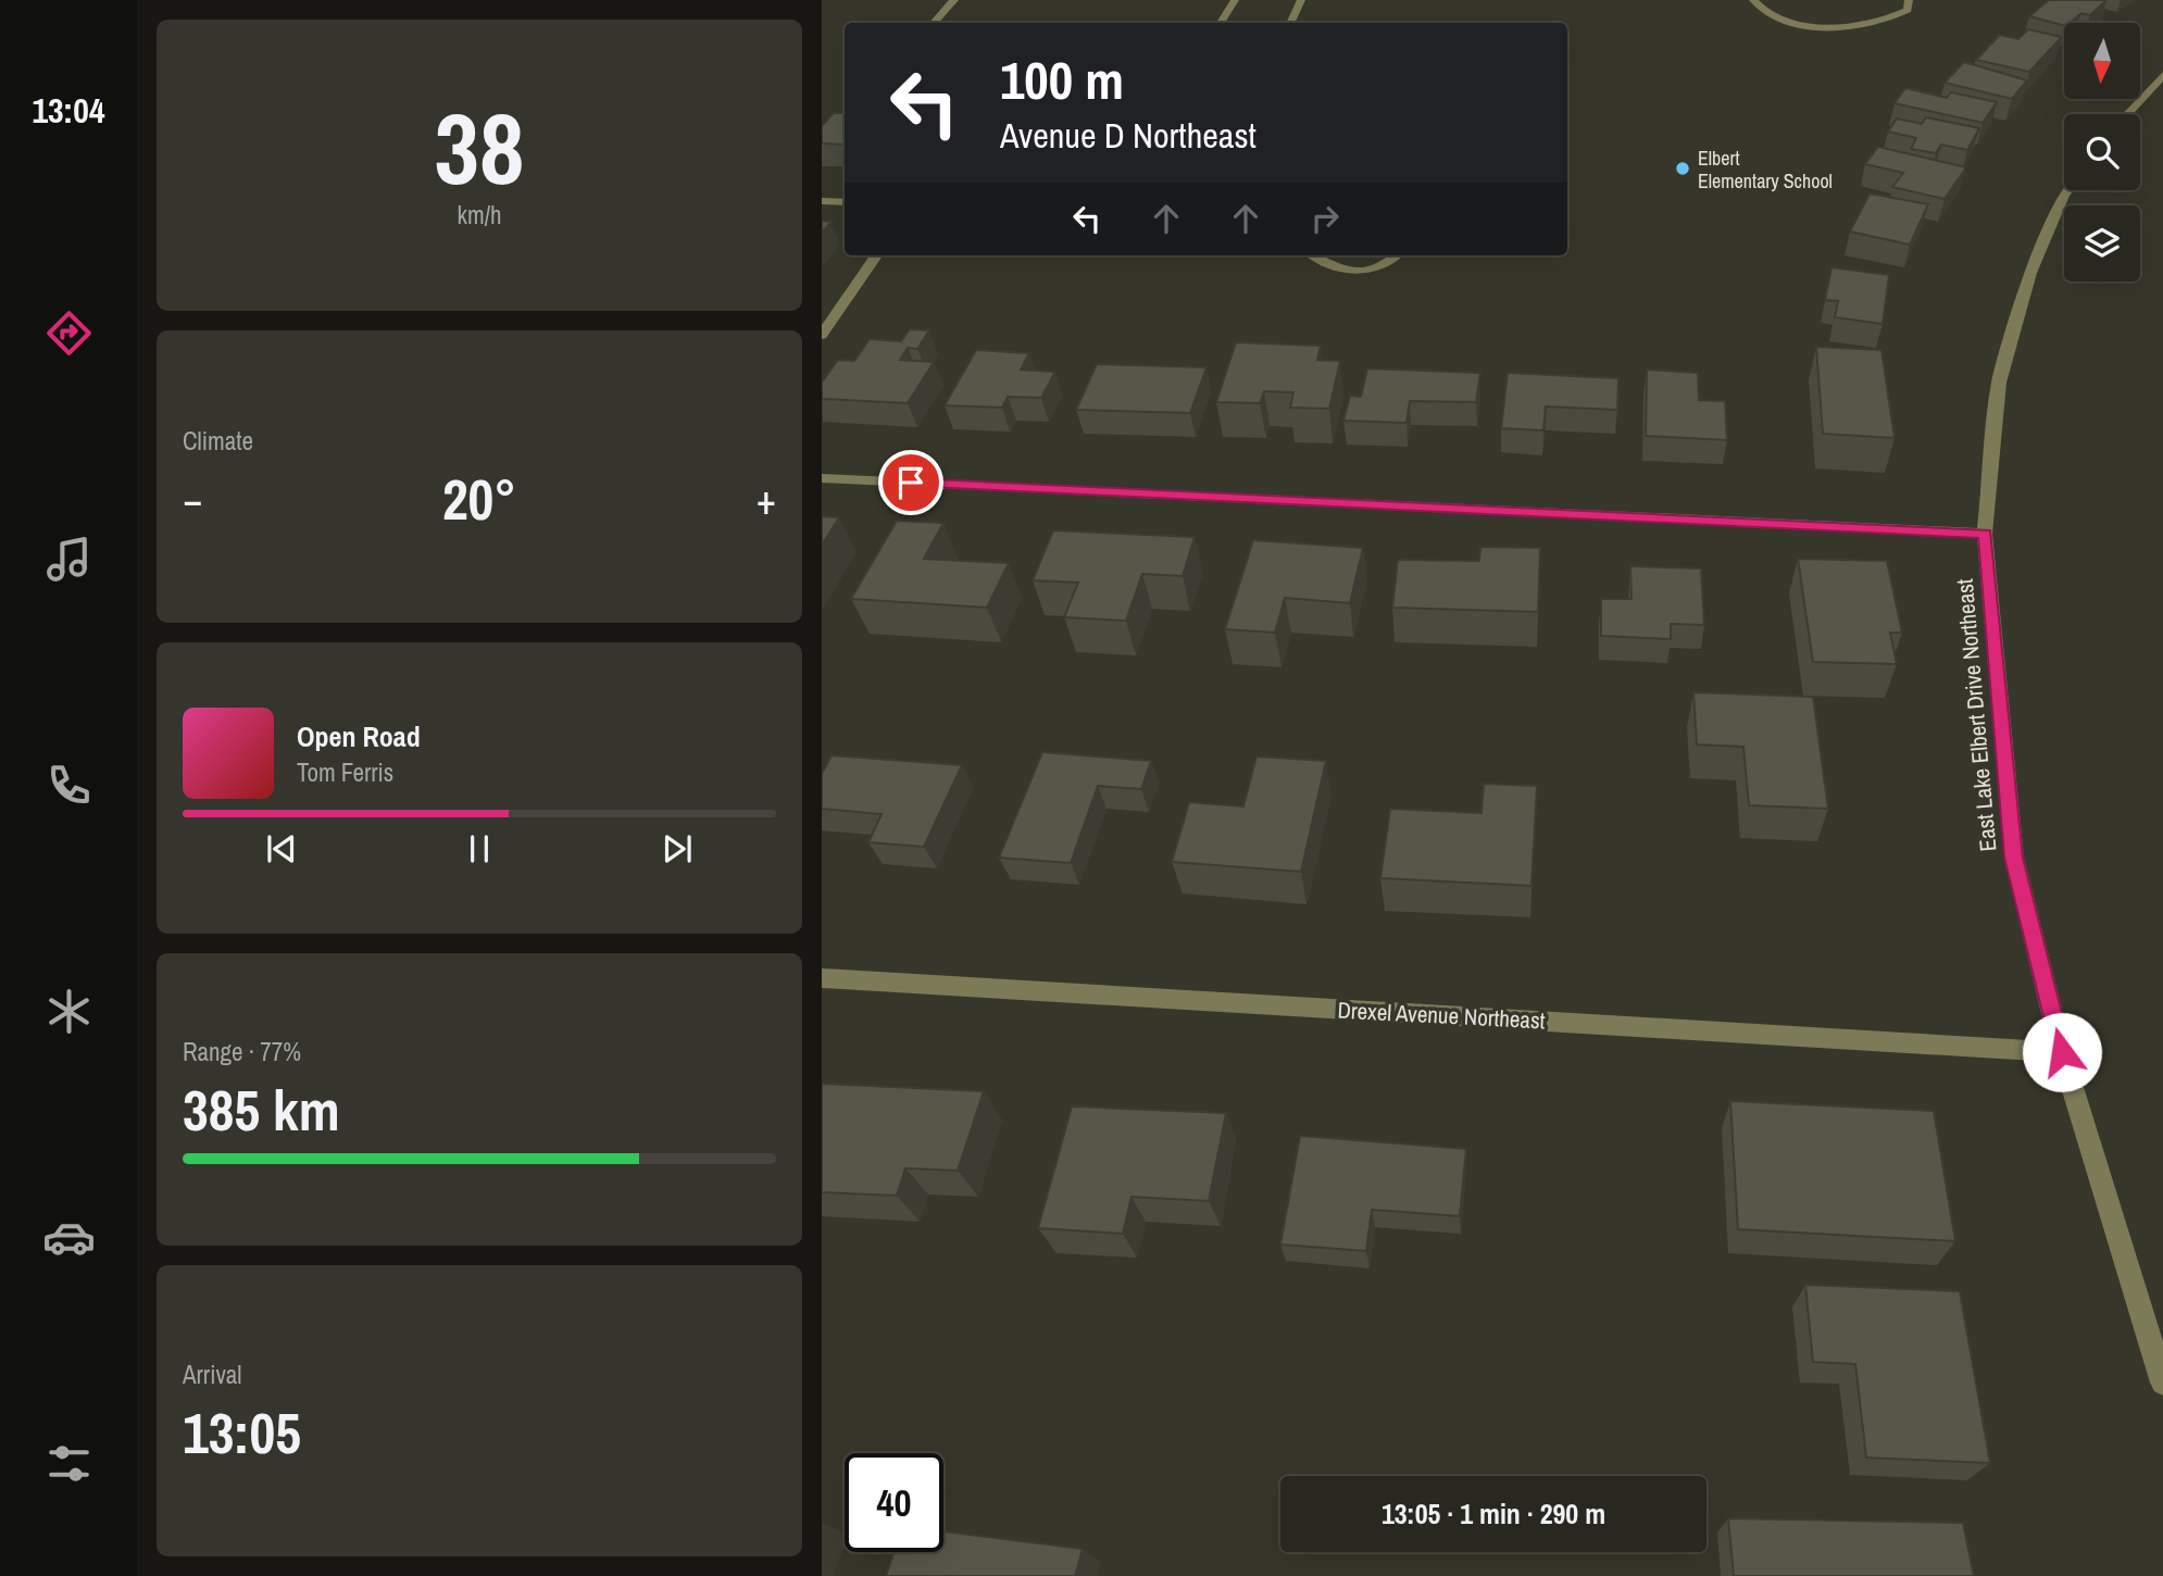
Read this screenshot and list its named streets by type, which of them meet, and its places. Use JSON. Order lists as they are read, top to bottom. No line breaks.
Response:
{"streets":{"street":["East Lake Elbert Drive Northeast","Drexel Avenue Northeast"]},"crossings":[["East Lake Elbert Drive Northeast","Drexel Avenue Northeast"]],"places":["Elbert Elementary School"],"north":"bottom","page":{"tabs":"13:04","tile":[["38","km/h"],"Climate",["Range · 77%","385 km"],["Arrival","13:05"]],"turn":["100 m","Avenue D Northeast"],"heat":["−","20°","+"],"song":["Open Road","Tom Ferris"],"limit":"40","trip":"13:05 · 1 min · 290 m"}}
